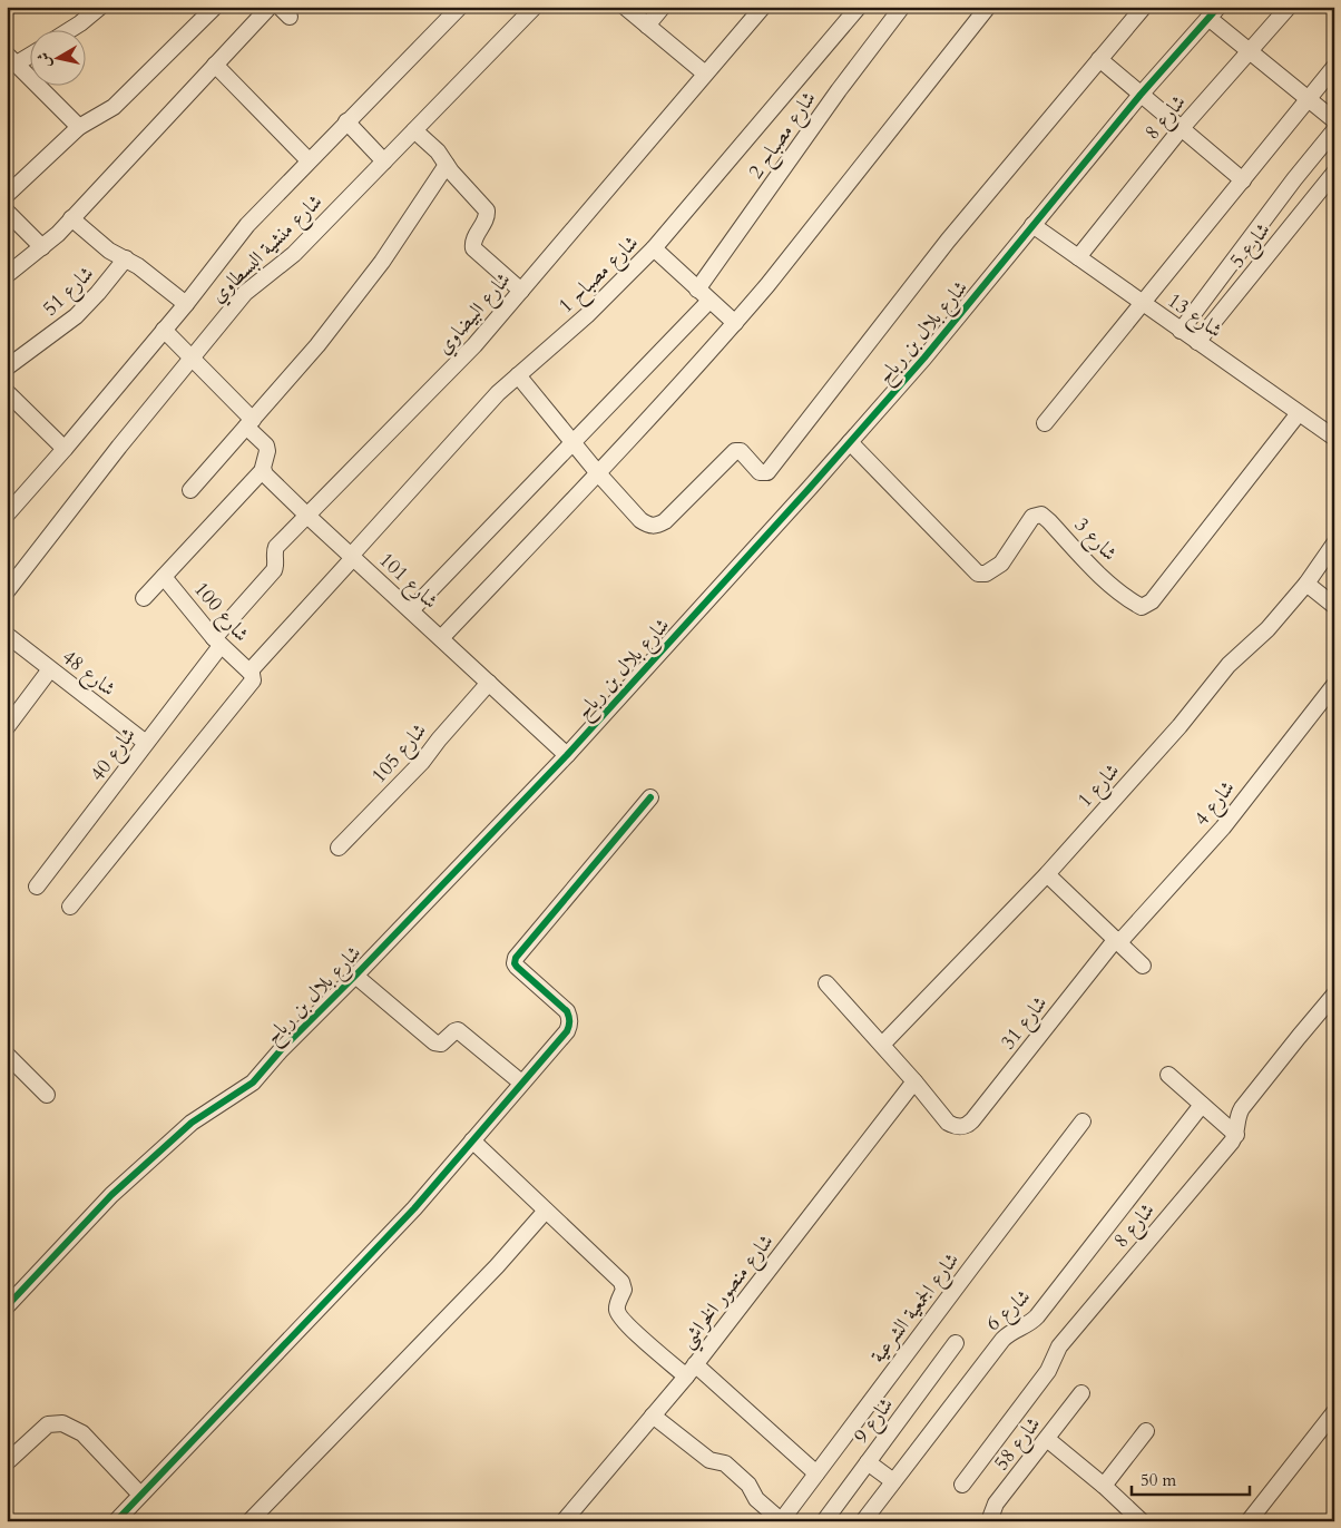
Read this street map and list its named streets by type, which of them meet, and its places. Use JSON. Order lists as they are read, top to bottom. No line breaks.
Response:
{"streets":{"street":["شارع 8","شارع مصباح 2","شارع 5","شارع منشية البسطاوي","شارع مصباح 1","شارع 51","شارع البيضاوي","شارع 13","شارع بلال بن رباح","شارع 3","شارع 101","شارع 100","شارع 48","شارع 105","شارع 40","شارع 1","شارع 4","شارع 31","شارع منصور الخراشي","شارع الجمعية الشرعية","شارع 6","شارع 9","شارع 58"]},"crossings":[["شارع 8","شارع 13"],["شارع 5","شارع 13"],["شارع مصباح 1","شارع 101"],["شارع مصباح 1","شارع 100"],["شارع البيضاوي","شارع 101"],["شارع البيضاوي","شارع 100"],["شارع البيضاوي","شارع 40"],["شارع 13","شارع بلال بن رباح"],["شارع 13","شارع 3"],["شارع بلال بن رباح","شارع 3"],["شارع بلال بن رباح","شارع 101"],["شارع 101","شارع 105"],["شارع 100","شارع 40"],["شارع 48","شارع 40"],["شارع 4","شارع 31"],["شارع 31","شارع منصور الخراشي"]],"scale_bar":"50 m","north":"left"}
